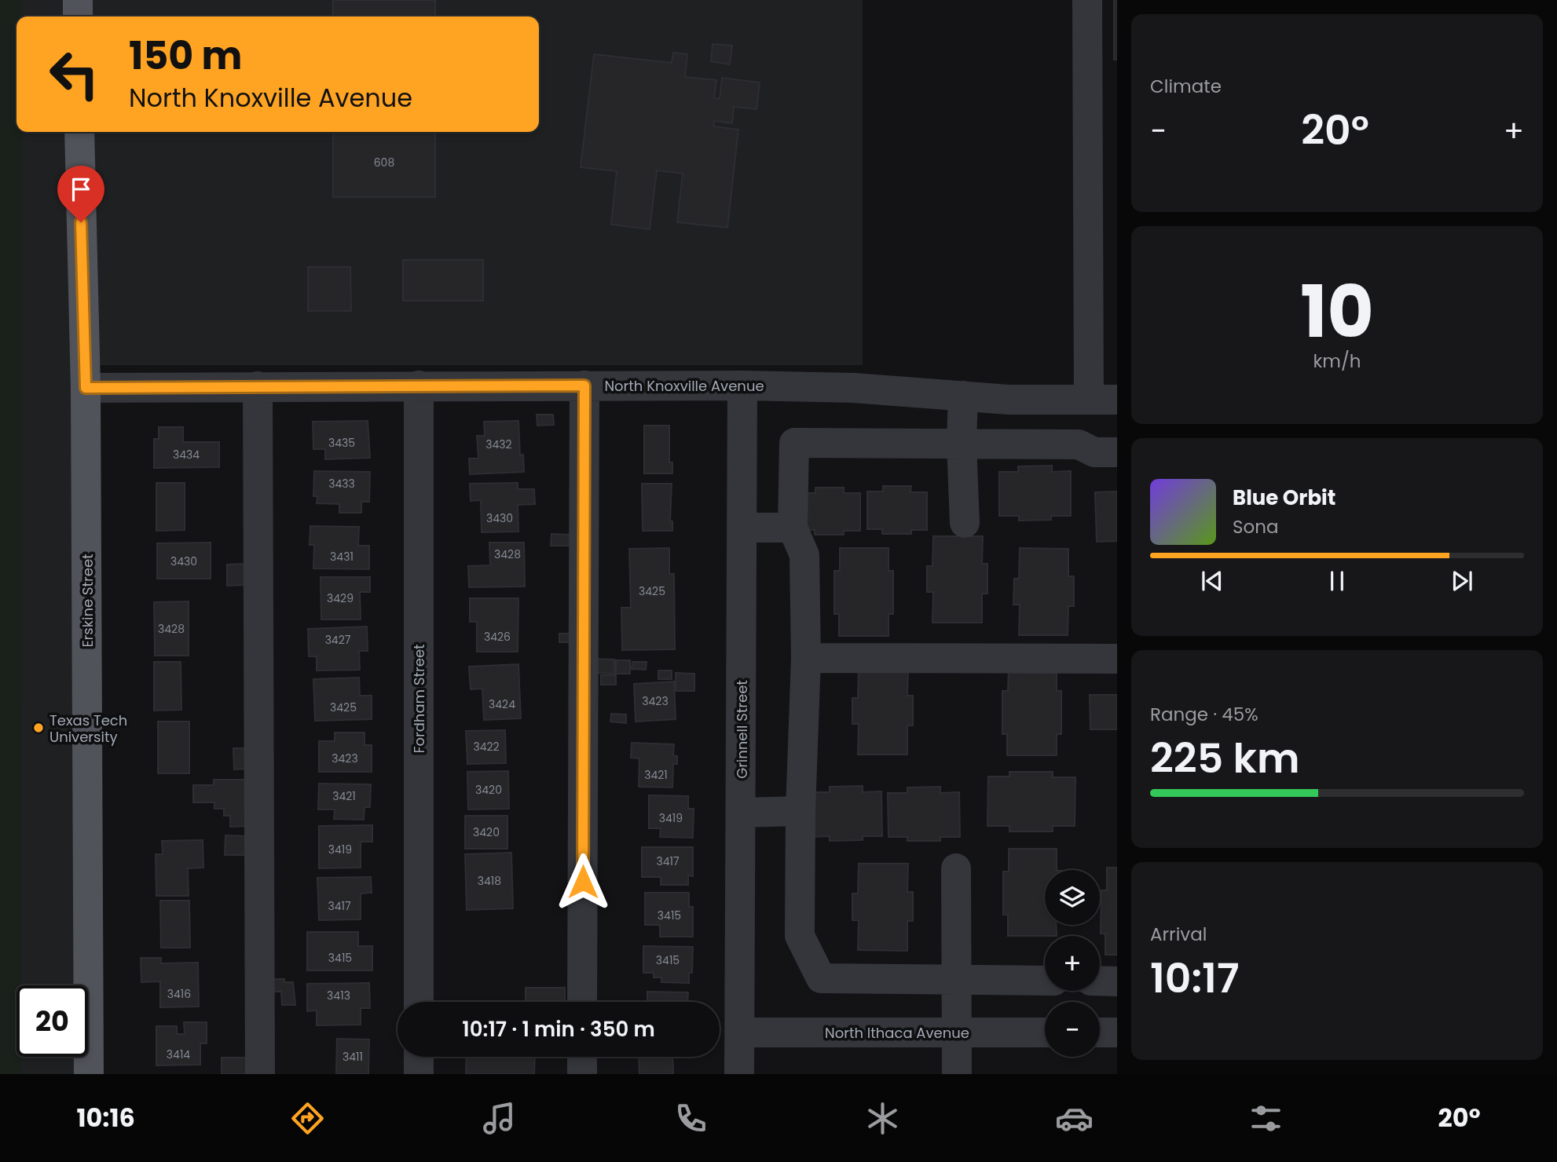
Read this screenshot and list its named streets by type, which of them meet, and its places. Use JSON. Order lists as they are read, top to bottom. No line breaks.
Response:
{"streets":{"main road":["Erskine Street"],"street":["North Knoxville Avenue","Fordham Street","Grinnell Street","North Ithaca Avenue"]},"crossings":[["North Knoxville Avenue","Erskine Street"],["North Knoxville Avenue","Fordham Street"],["North Knoxville Avenue","Grinnell Street"],["Grinnell Street","North Ithaca Avenue"]],"places":["Texas Tech University"],"house_numbers":["608","3435","3432","3434","3433","3430","3428","3431","3430","3425","3429","3428","3426","3427","3423","3424","3425","3422","3423","3421","3420","3421","3419","3420","3419","3417","3418","3417","3415","3415","3415","3416","3413","3414","3411"],"page":{"tile":["Climate",["10","km/h"],["Range · 45%","225 km"],["Arrival","10:17"]],"turn":["150 m","North Knoxville Avenue"],"heat":["−","20°","+"],"song":["Blue Orbit","Sona"],"map_buttons":["+","−"],"limit":"20","trip":"10:17 · 1 min · 350 m","tabs":["10:16","20°"]}}
